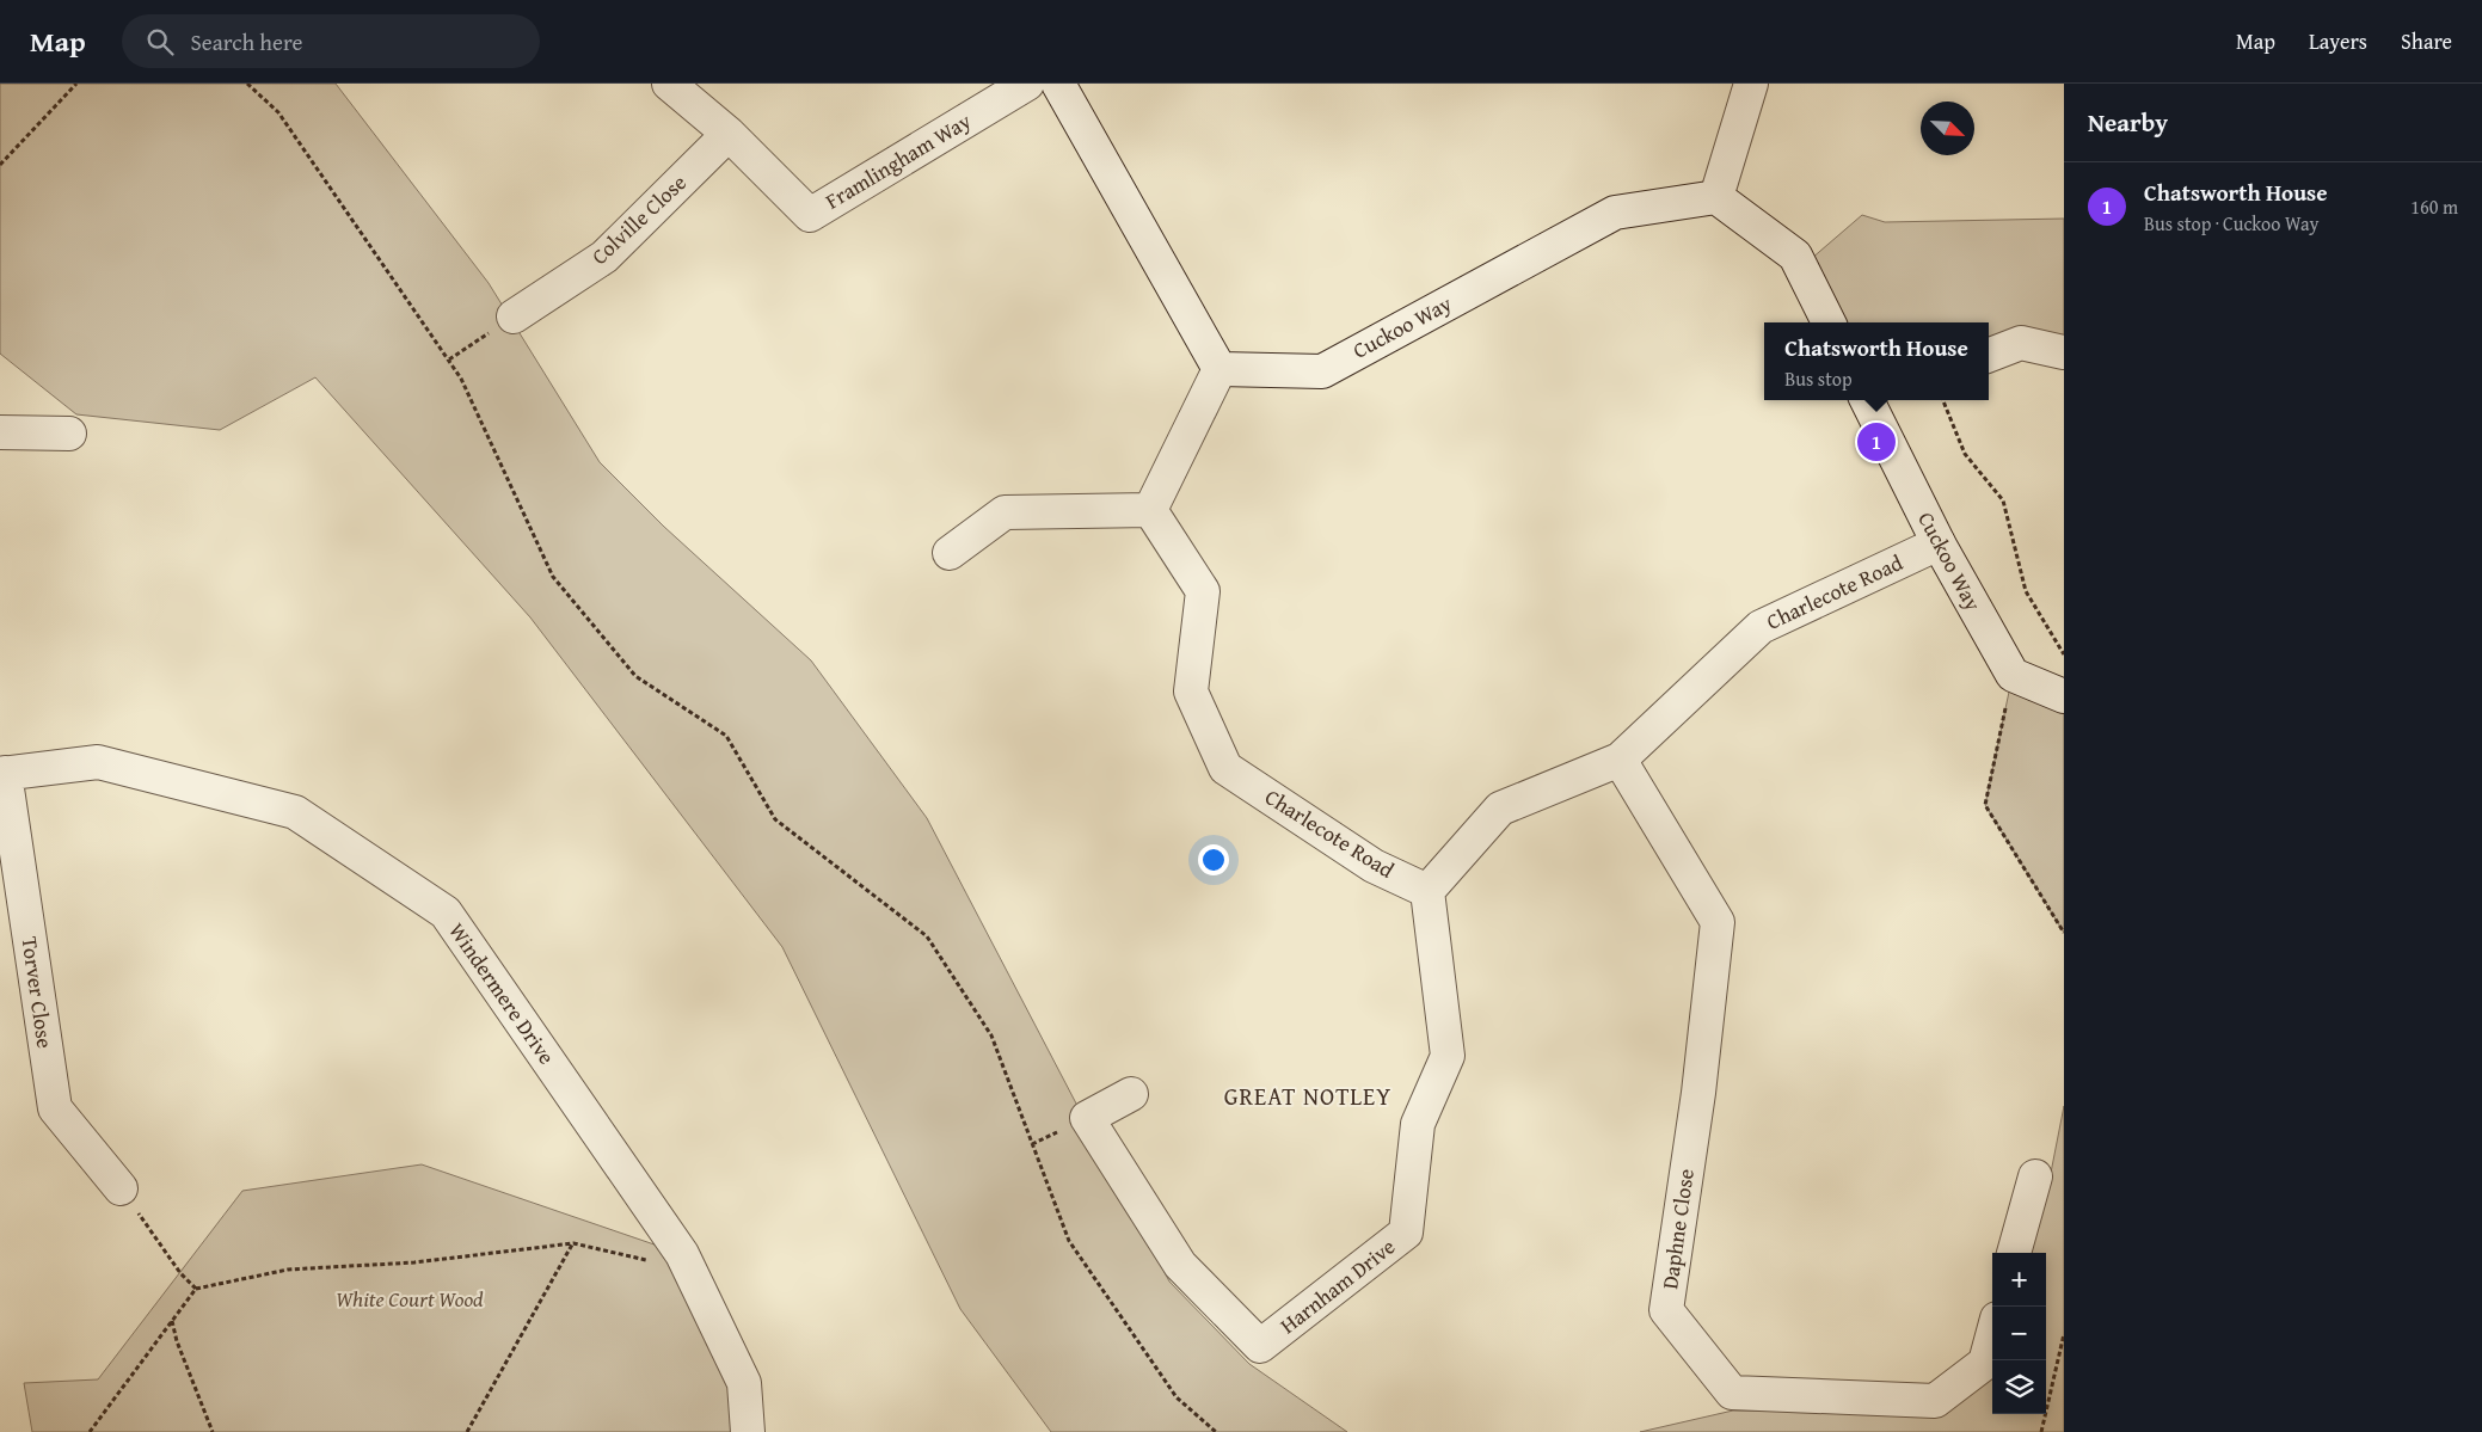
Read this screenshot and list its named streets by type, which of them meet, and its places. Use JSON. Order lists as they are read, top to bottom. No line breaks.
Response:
{"streets":{"street":["Framlingham Way","Colville Close","Cuckoo Way","Charlecote Road","Torver Close","Windermere Drive","Daphne Close","Harnham Drive"]},"crossings":[["Framlingham Way","Colville Close"],["Cuckoo Way","Charlecote Road"],["Charlecote Road","Daphne Close"],["Charlecote Road","Harnham Drive"],["Torver Close","Windermere Drive"]],"districts":["GREAT NOTLEY"],"parks":["White Court Wood"],"north":"bottom right","page":{"header":"Map","search":"Search here","nav":["Map","Layers","Share"],"heading":"Nearby","list":[{"mark":"1","name":"Chatsworth House","note":"Bus stop · Cuckoo Way","value":"160 m"}],"popup":["Chatsworth House","Bus stop"],"pins":"1","map_buttons":["+","−"]}}
